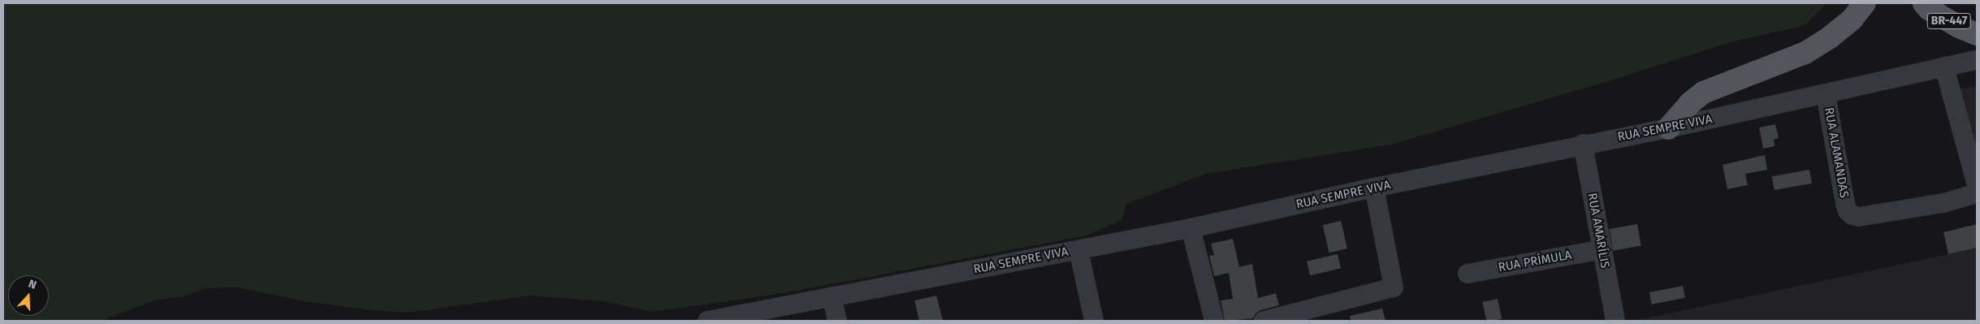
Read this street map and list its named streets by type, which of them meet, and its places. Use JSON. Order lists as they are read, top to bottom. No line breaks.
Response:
{"streets":{"main road":["BR-447"],"street":["RUA SEMPRE VIVA","RUA ALAMANDAS","RUA AMARÍLIS","RUA PRÍMULA"]},"crossings":[["RUA SEMPRE VIVA","RUA ALAMANDAS"],["RUA SEMPRE VIVA","RUA AMARÍLIS"],["RUA AMARÍLIS","RUA PRÍMULA"]],"north":"top"}
